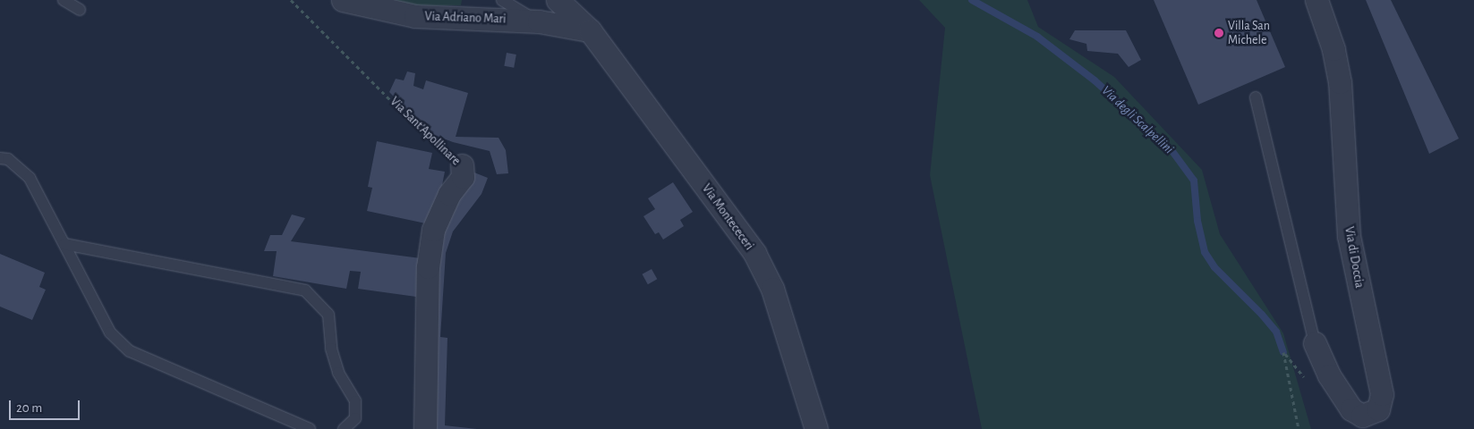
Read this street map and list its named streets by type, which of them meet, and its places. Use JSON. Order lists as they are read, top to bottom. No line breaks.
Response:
{"streets":{"street":["Via Adriano Mari","Via Sant'Apollinare","Via Montececeri","Via di Doccia"]},"crossings":[["Via Adriano Mari","Via Montececeri"]],"water":["Via degli Scalpellini"],"places":["Villa San Michele"],"scale_bar":"20 m"}
